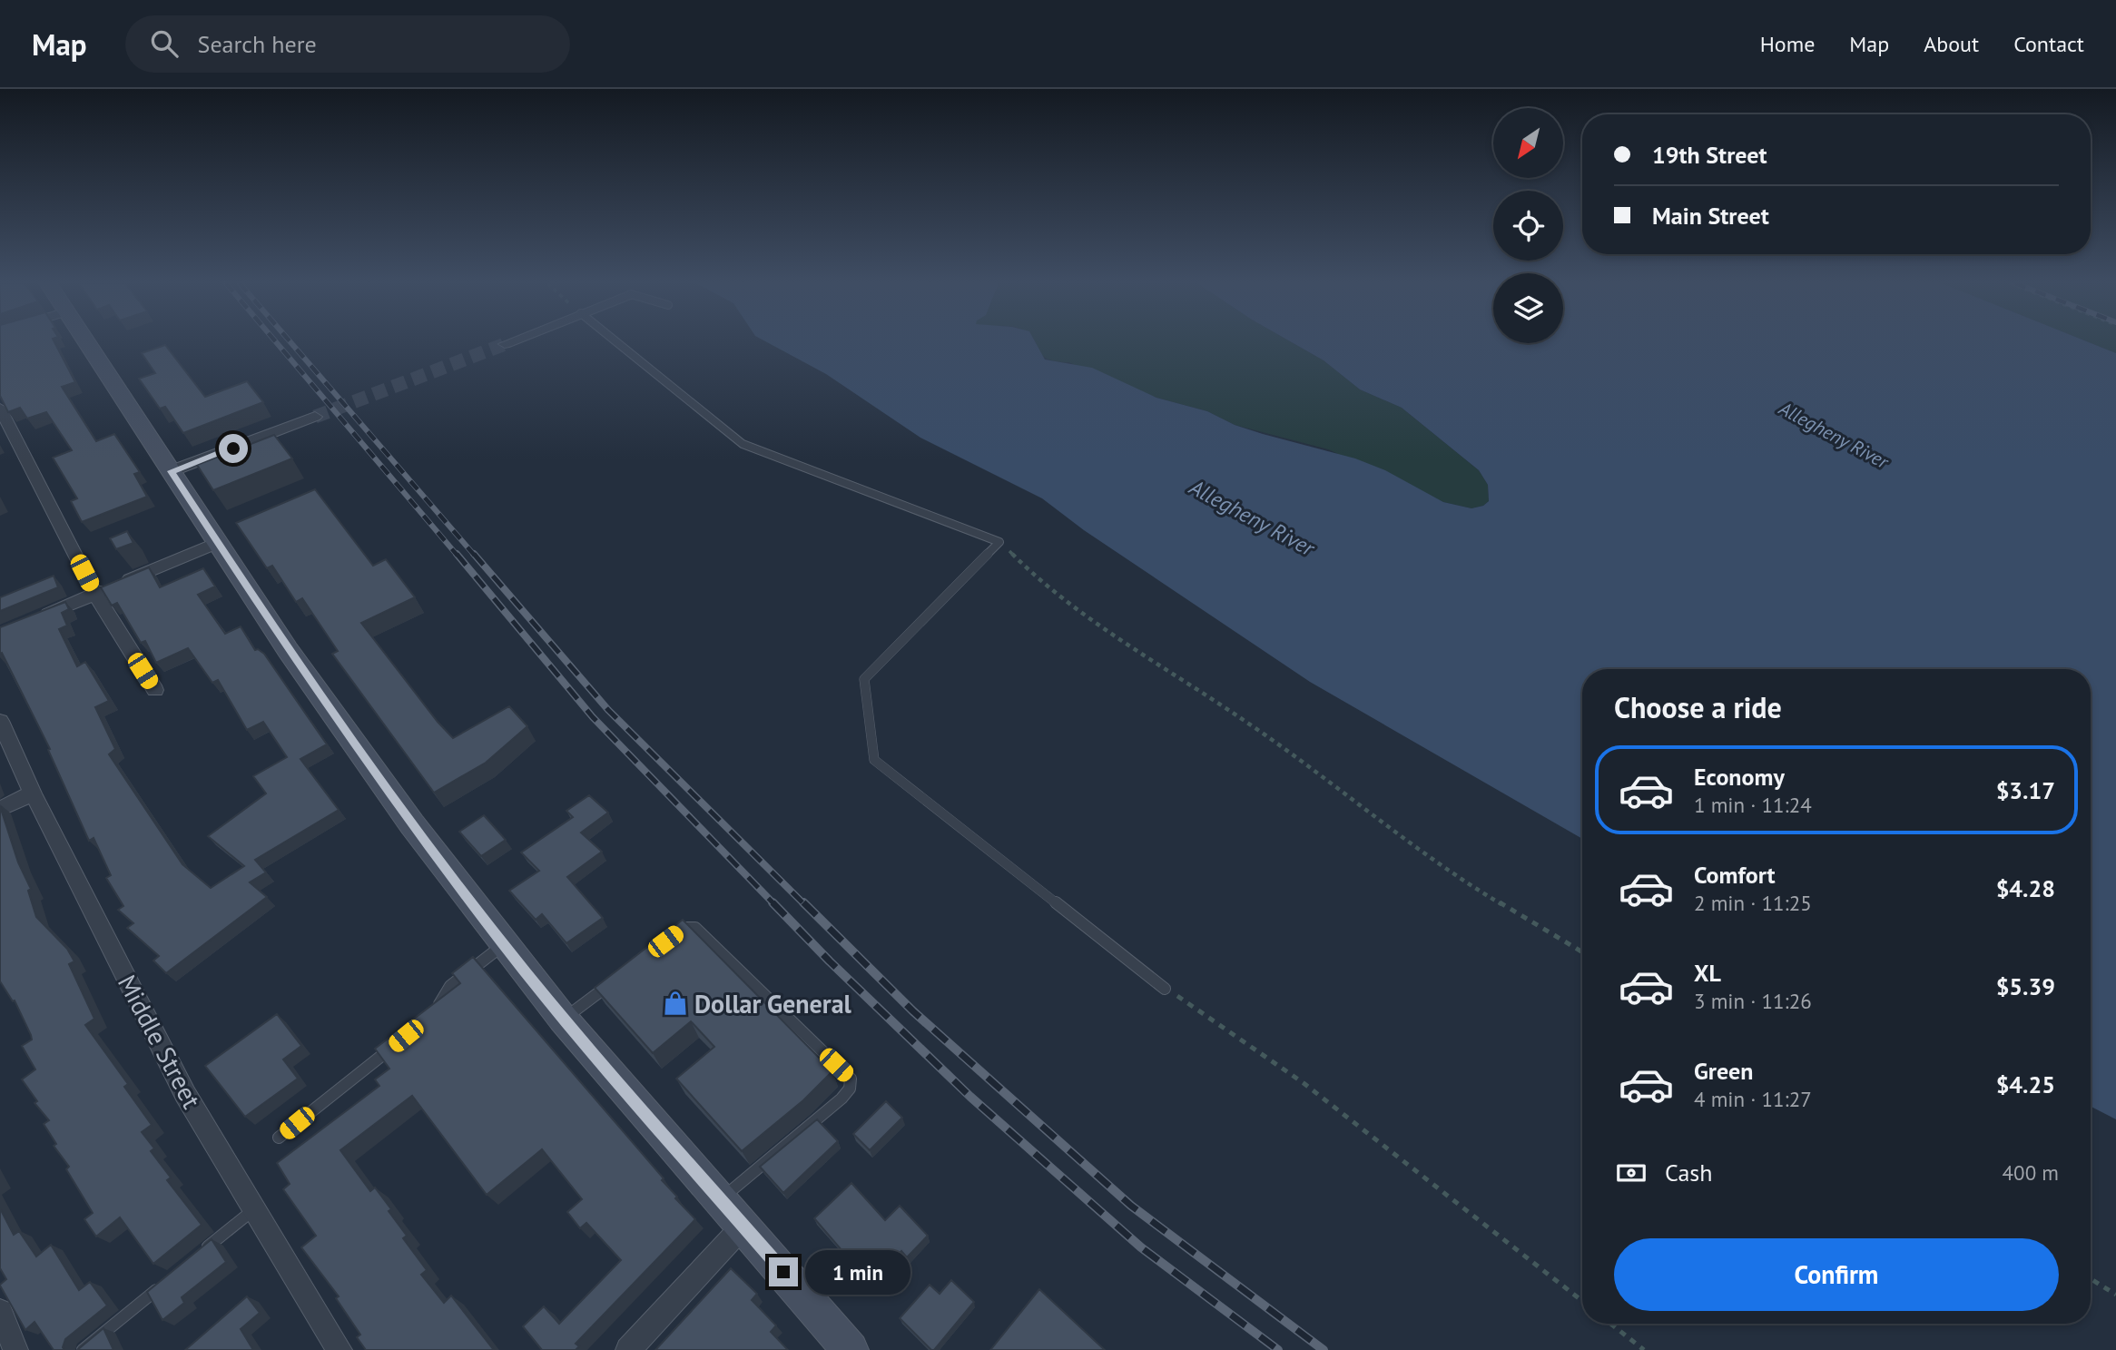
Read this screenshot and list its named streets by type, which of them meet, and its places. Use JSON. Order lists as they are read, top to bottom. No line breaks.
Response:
{"streets":{"street":["Middle Street"]},"water":["Allegheny River"],"places":{"shop":["Dollar General"]},"north":"bottom left","page":{"header":"Map","search":"Search here","nav":["Home","Map","About","Contact"],"banner":["19th Street","Main Street"],"heading":"Choose a ride","list":[{"name":"Economy","note":"1 min · 11:24","value":"$3.17"},{"name":"Comfort","note":"2 min · 11:25","value":"$4.28"},{"name":"XL","note":"3 min · 11:26","value":"$5.39"},{"name":"Green","note":"4 min · 11:27","value":"$4.25"}],"pay":["Cash","400 m"],"buttons":"Confirm","bubble":"1 min"}}
